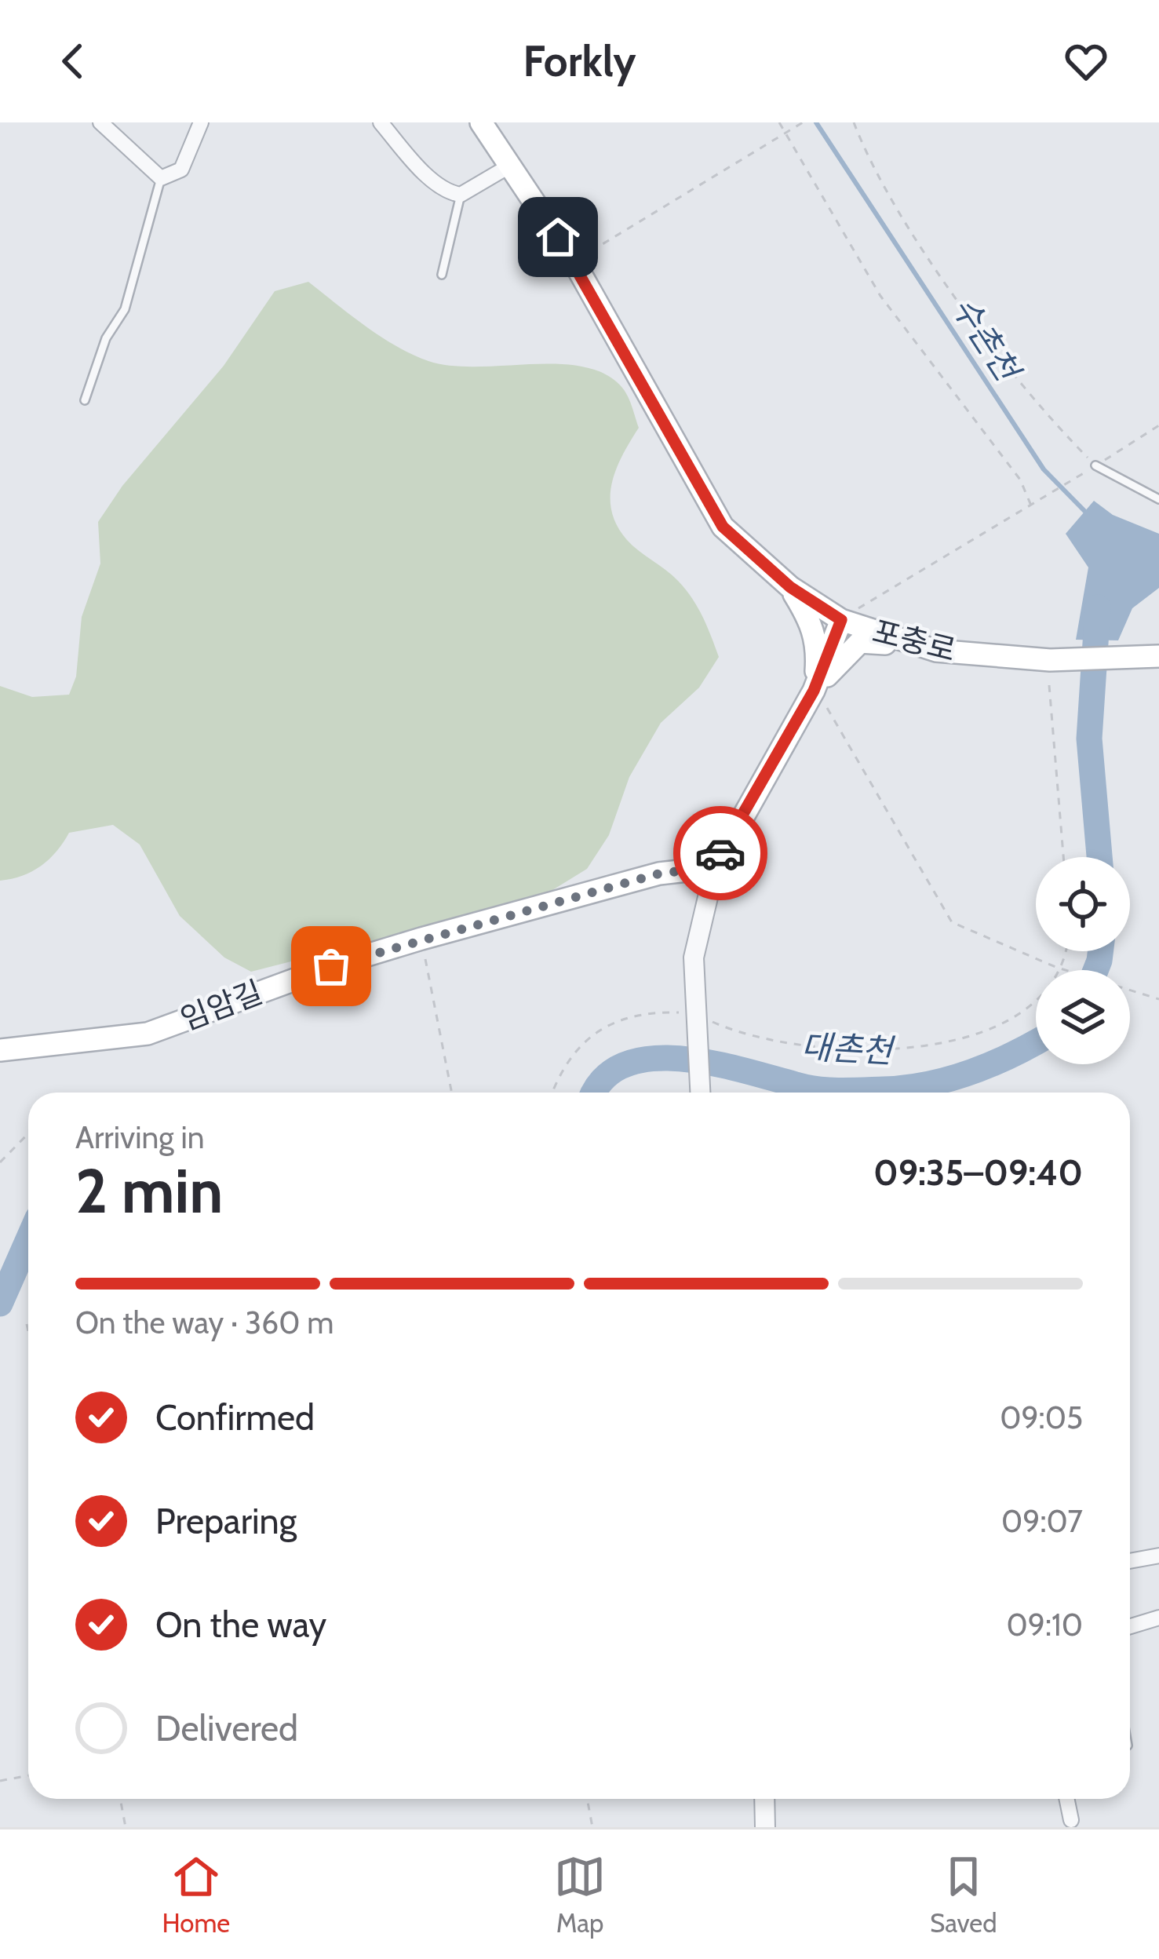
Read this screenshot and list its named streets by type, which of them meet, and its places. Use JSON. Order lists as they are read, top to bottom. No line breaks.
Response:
{"streets":{"main road":["포충로","임암길"]},"water":["수촌천","대촌천"],"page":{"header":"Forkly","heading":["2 min","Arriving in","09:35–09:40"],"bar":"On the way · 360 m","list":[["Confirmed","09:05"],["Preparing","09:07"],["On the way","09:10"],"Delivered"],"tabs":["Home","Map","Saved"]}}
